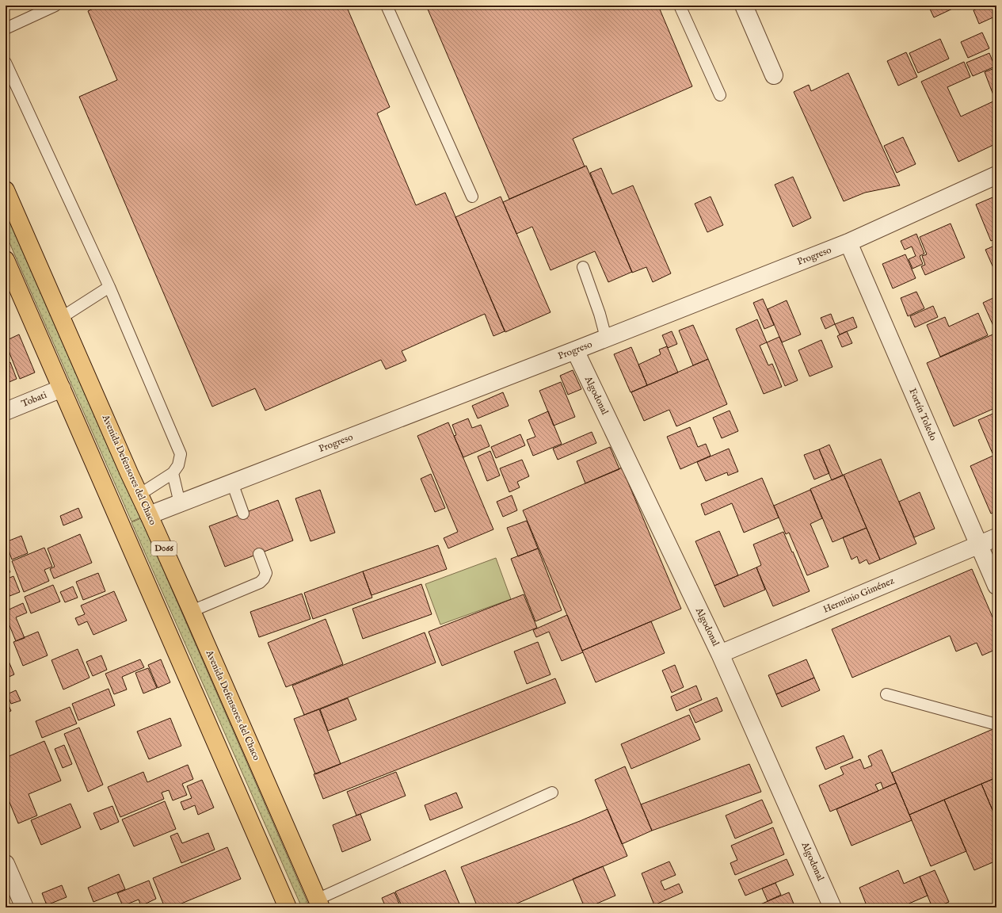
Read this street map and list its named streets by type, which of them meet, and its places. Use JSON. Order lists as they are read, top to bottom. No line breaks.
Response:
{"streets":{"highway":["Avenida Defensores del Chaco","D066"],"street":["Progreso","Algodonal","Tobati","Fortín Toledo","Herminio Giménez"]},"crossings":[["Progreso","Algodonal"],["Progreso","Fortín Toledo"],["Progreso","Avenida Defensores del Chaco"],["Algodonal","Herminio Giménez"],["Fortín Toledo","Herminio Giménez"]]}
